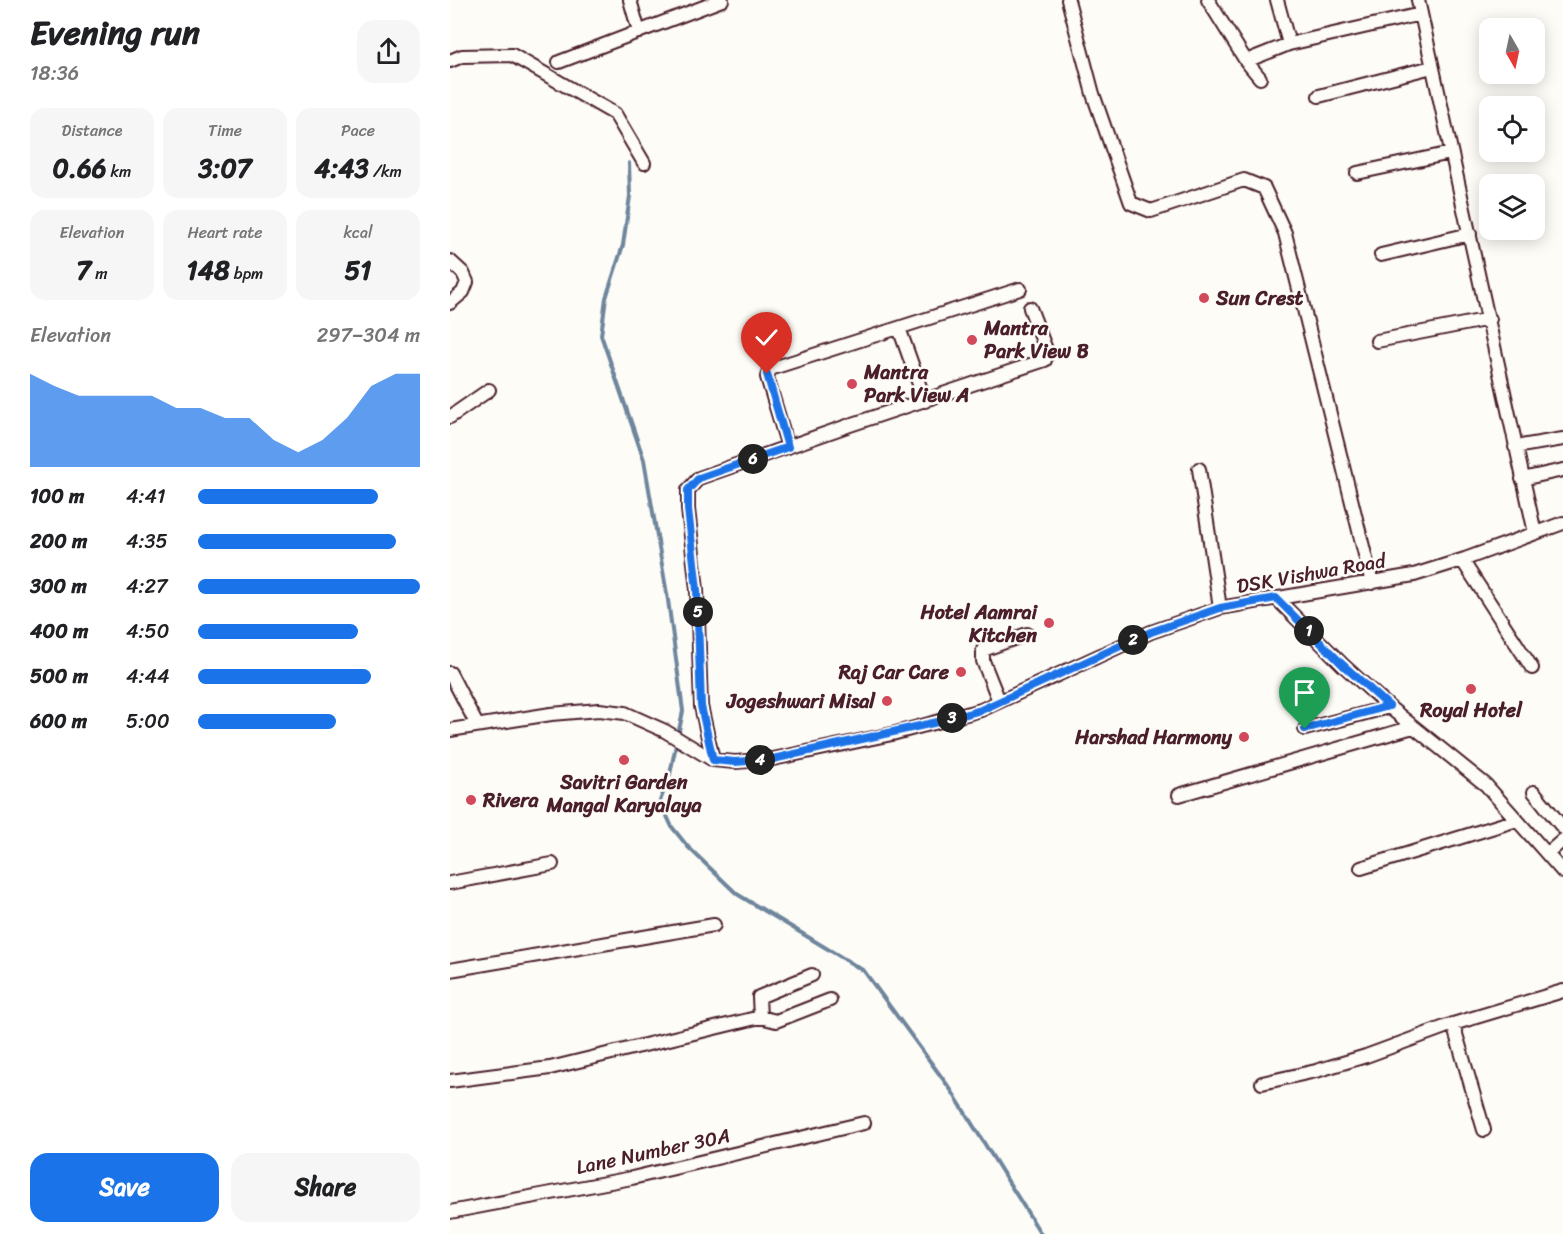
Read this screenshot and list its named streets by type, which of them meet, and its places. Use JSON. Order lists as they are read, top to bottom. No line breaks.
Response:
{"streets":{"street":["DSK Vishwa Road","Lane Number 30A"]},"places":["Sun Crest","Mantra Park View B","Mantra Park View A","Hotel Aamrai Kitchen","Raj Car Care","Royal Hotel","Jogeshwari Misal","Harshad Harmony","Savitri Garden Mangal Karyalaya","Rivera"],"north":"bottom","page":{"heading":["Evening run","18:36"],"stats":[["Distance","0.66 km"],["Time","3:07"],["Pace","4:43 /km"],["Elevation","7 m"],["Heart rate","148 bpm"],["kcal","51"]],"chart":["Elevation","297–304 m"],"pins":["6","5","1","2","3","4"],"list":[{"name":"100 m","note":"4:41"},{"name":"200 m","note":"4:35"},{"name":"300 m","note":"4:27"},{"name":"400 m","note":"4:50"},{"name":"500 m","note":"4:44"},{"name":"600 m","note":"5:00"}],"buttons":["Save","Share"]}}
